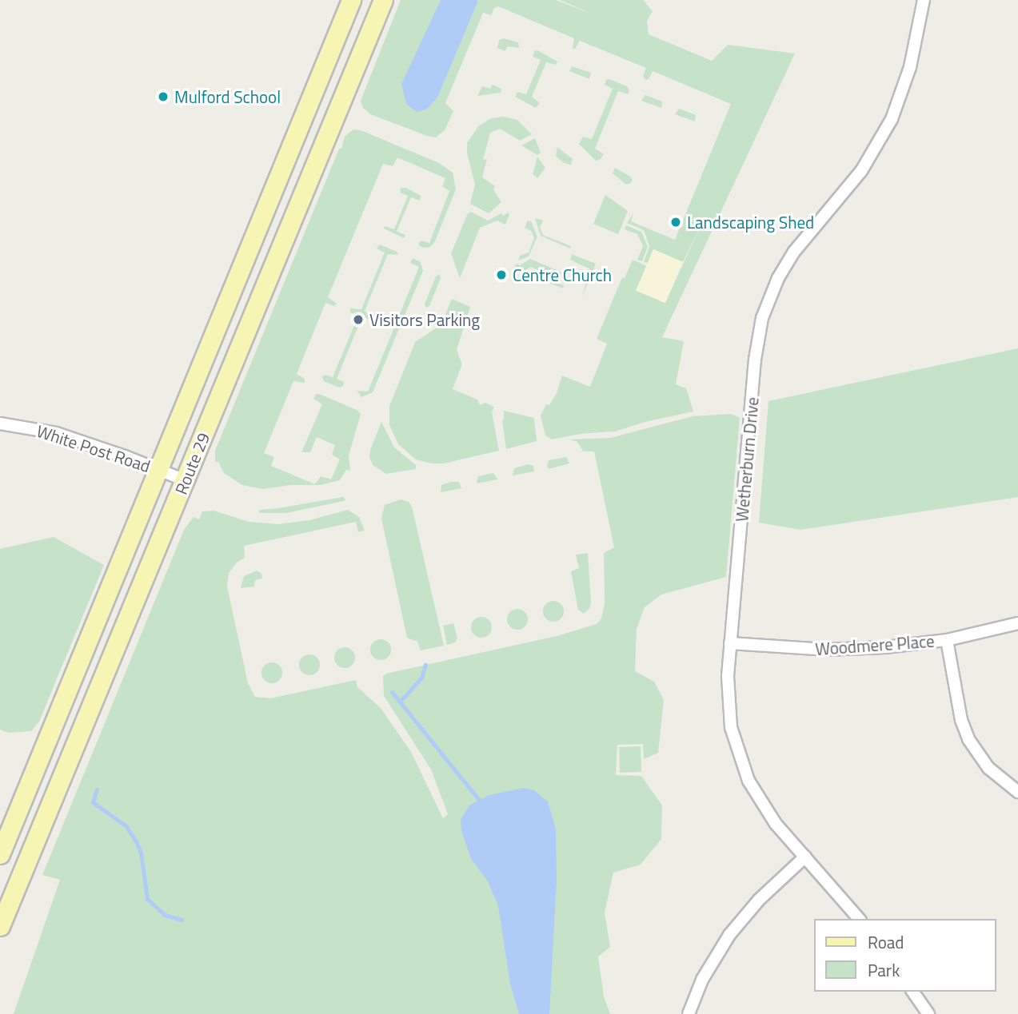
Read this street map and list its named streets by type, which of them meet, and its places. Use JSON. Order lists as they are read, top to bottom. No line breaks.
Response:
{"streets":{"main road":["Route 29"],"street":["White Post Road","Wetherburn Drive","Woodmere Place"]},"crossings":[["White Post Road","Route 29"],["Wetherburn Drive","Woodmere Place"]],"places":["Mulford School","Landscaping Shed","Centre Church","Visitors Parking"],"legend":["Road","Park"]}
